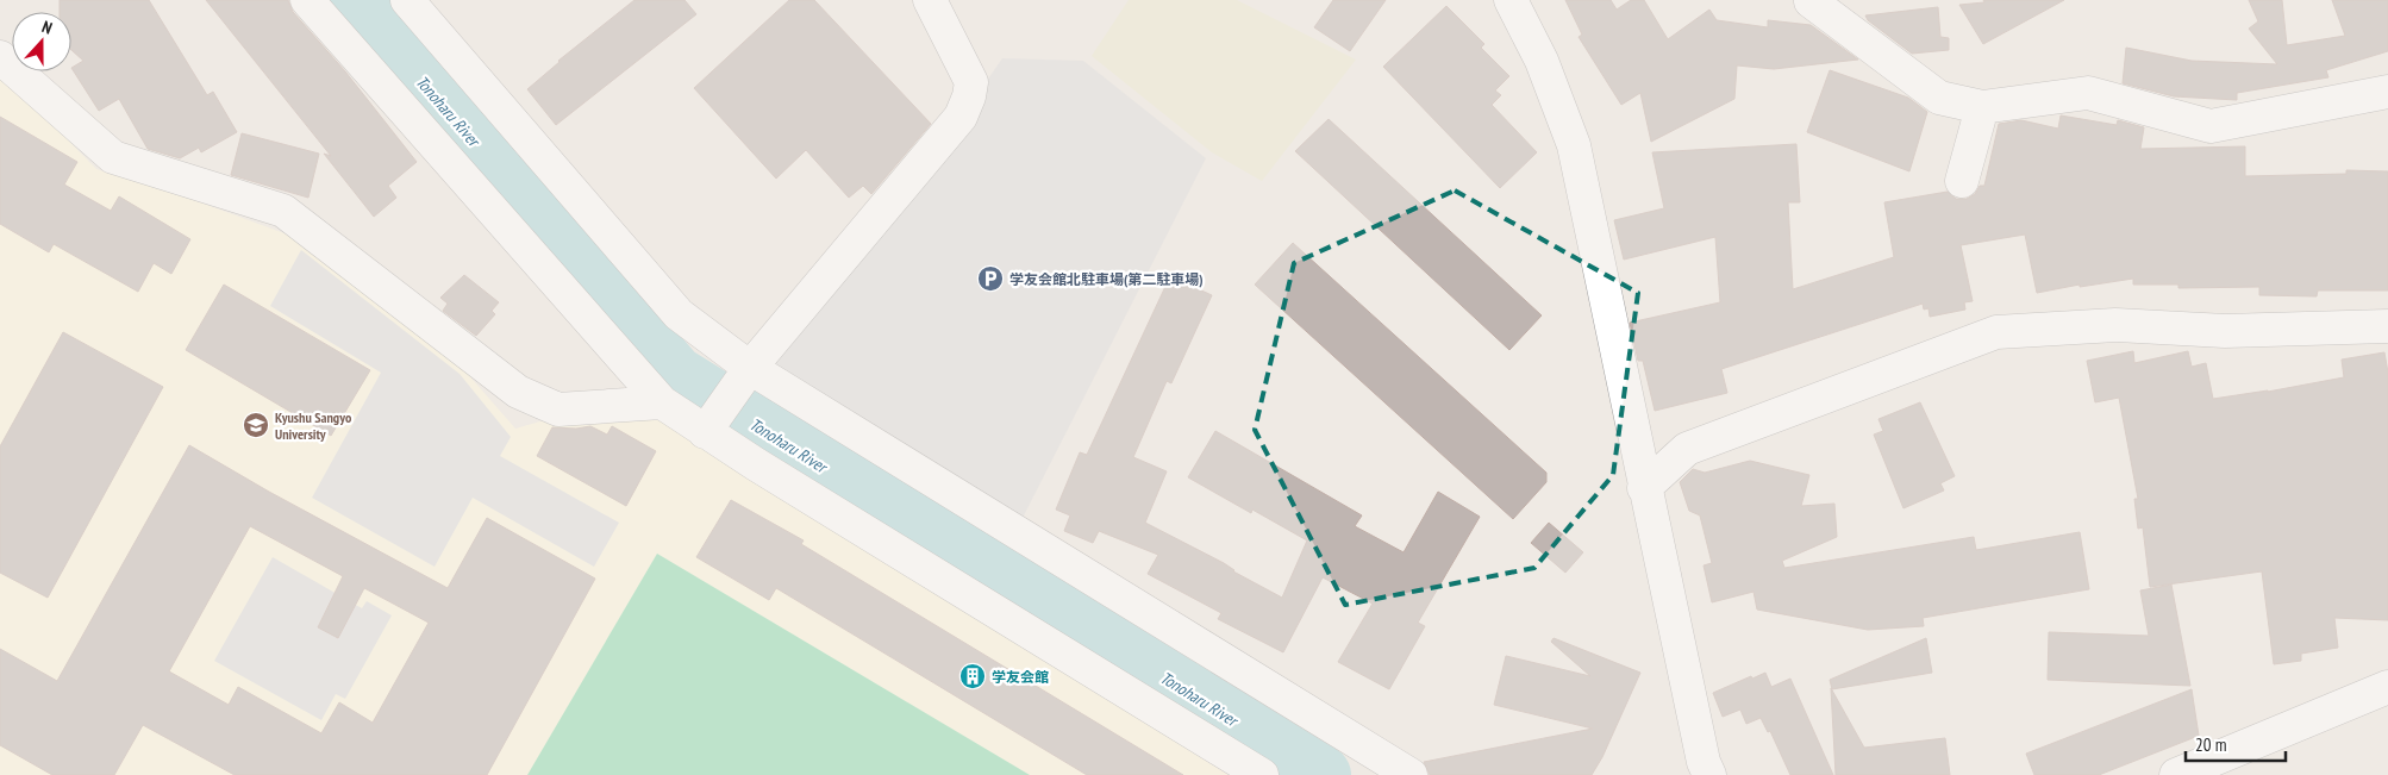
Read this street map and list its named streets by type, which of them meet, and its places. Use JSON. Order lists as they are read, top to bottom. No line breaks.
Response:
{"water":["Tonoharu River"],"places":{"parking":["学友会館北駐車場(第二駐車場)"],"school or university":["Kyushu Sangyo University"],"building":["学友会館"]},"scale_bar":"20 m","north":"top"}
